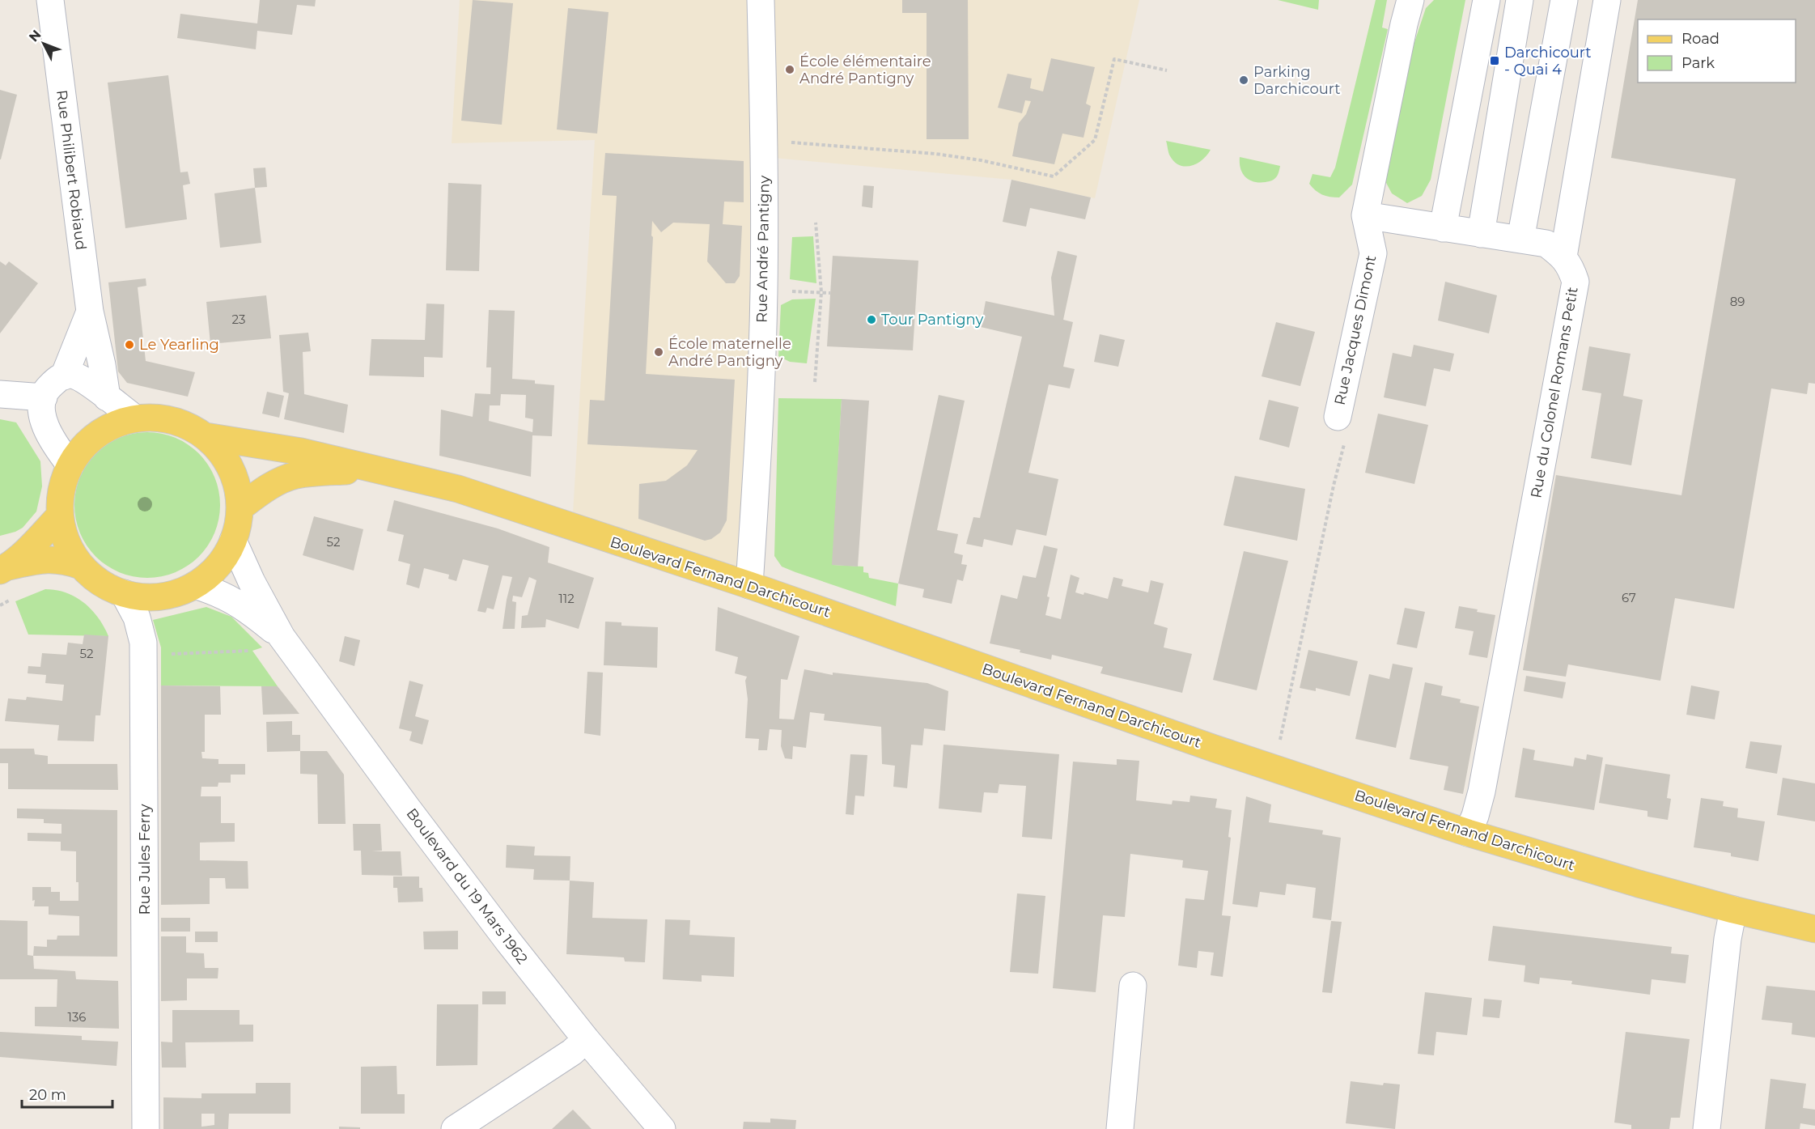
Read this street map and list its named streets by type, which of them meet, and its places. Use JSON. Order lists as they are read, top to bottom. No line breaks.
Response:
{"streets":{"main road":["Boulevard Fernand Darchicourt"],"street":["Rue Philibert Robiaud","Rue André Pantigny","Rue Jacques Dimont","Rue du Colonel Romans Petit","Rue Jules Ferry","Boulevard du 19 Mars 1962"]},"crossings":[["Rue André Pantigny","Boulevard Fernand Darchicourt"],["Rue Jacques Dimont","Rue du Colonel Romans Petit"],["Rue du Colonel Romans Petit","Boulevard Fernand Darchicourt"]],"places":{"transit":["Darchicourt - Quai 4"],"other":["École élémentaire André Pantigny","Parking Darchicourt","Tour Pantigny","Le Yearling","École maternelle André Pantigny"]},"house_numbers":["89","23","52","67","112","52","136"],"legend":["Road","Park"],"scale_bar":"20 m","north":"top left"}
